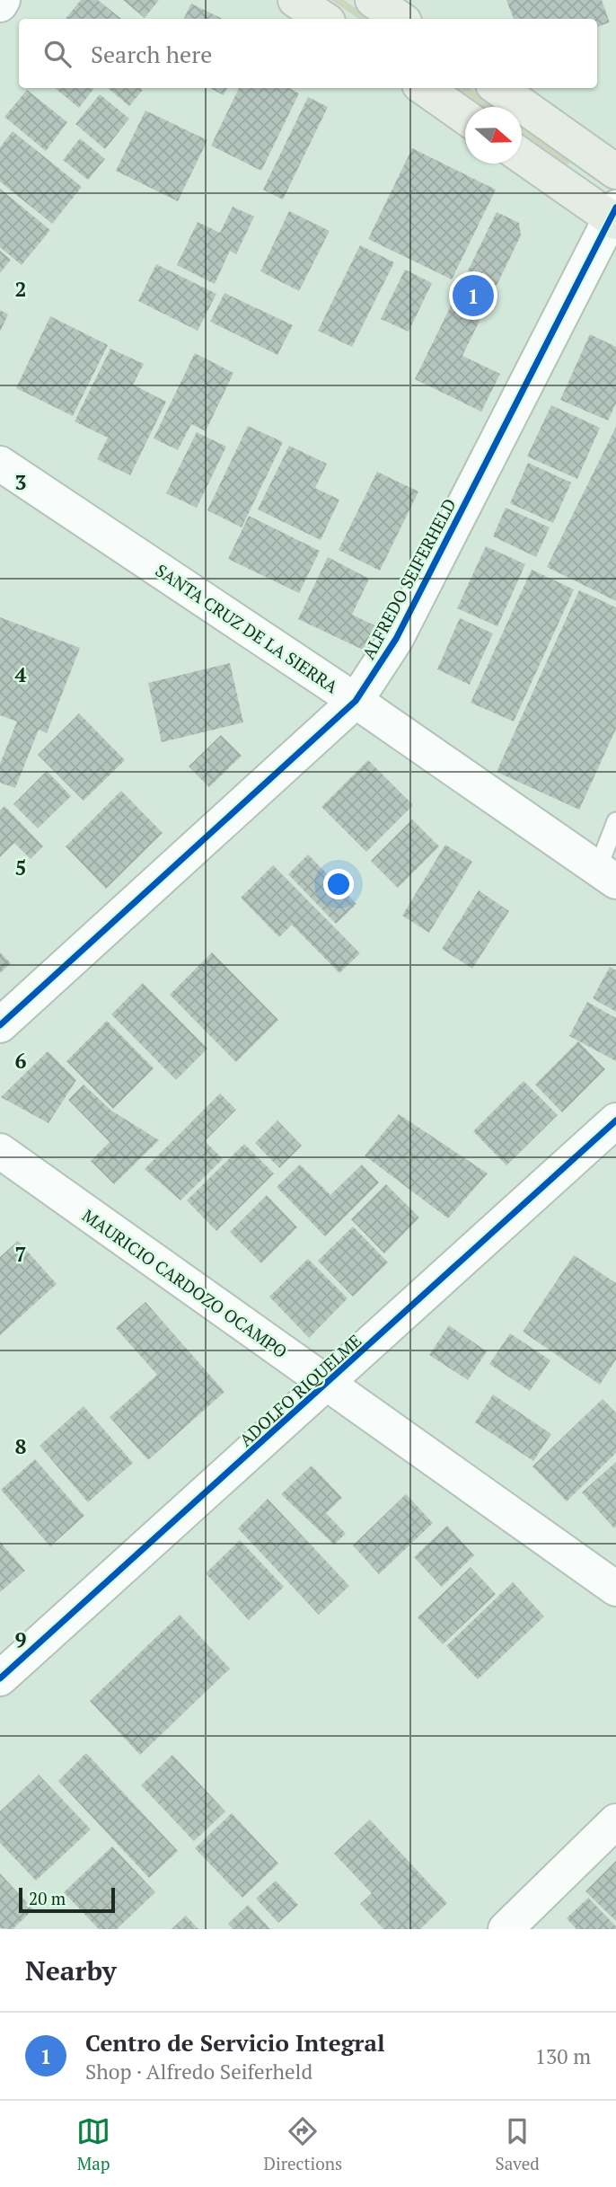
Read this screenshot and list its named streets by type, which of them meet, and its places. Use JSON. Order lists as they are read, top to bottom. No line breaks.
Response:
{"streets":{"street":["ALFREDO SEIFERHELD","SANTA CRUZ DE LA SIERRA","MAURICIO CARDOZO OCAMPO","ADOLFO RIQUELME"]},"crossings":[["ALFREDO SEIFERHELD","SANTA CRUZ DE LA SIERRA"],["MAURICIO CARDOZO OCAMPO","ADOLFO RIQUELME"]],"scale_bar":"20 m","north":"right","page":{"search":"Search here","pins":"1","scale":"20 m","heading":"Nearby","list":[{"mark":"1","name":"Centro de Servicio Integral","note":"Shop · Alfredo Seiferheld","value":"130 m"}],"nav":["Map","Directions","Saved"]},"grid":{"rows":["2","3","4","5","6","7","8","9"]}}
